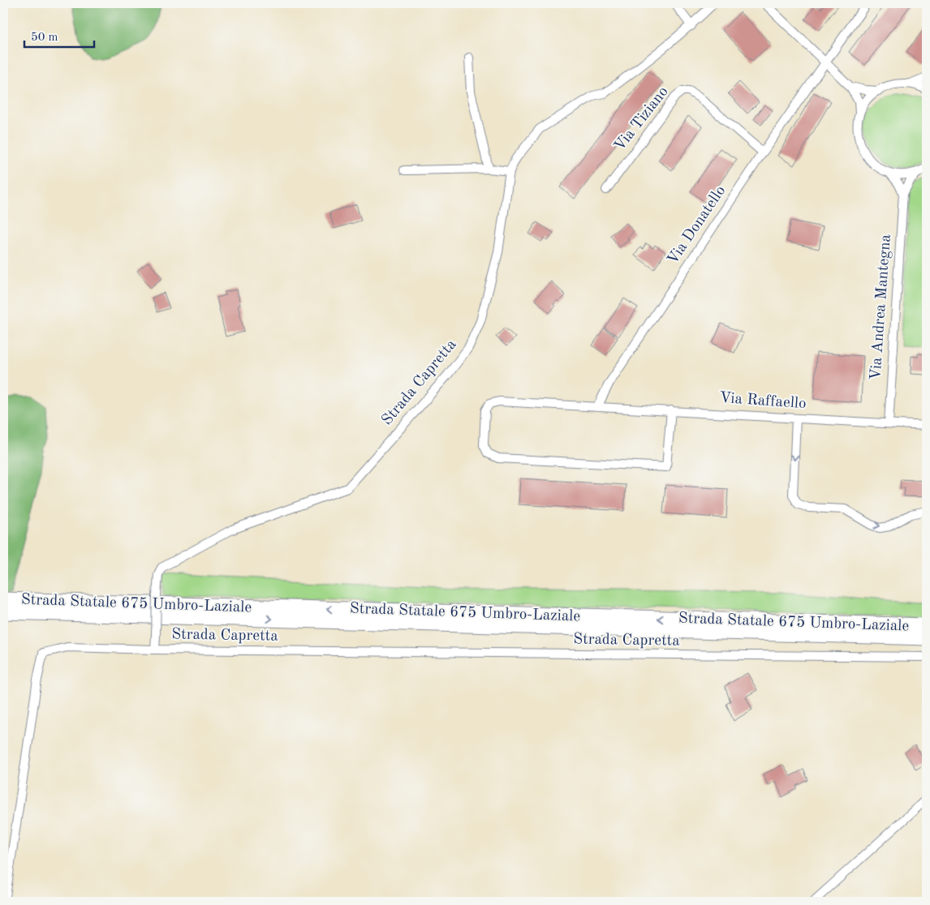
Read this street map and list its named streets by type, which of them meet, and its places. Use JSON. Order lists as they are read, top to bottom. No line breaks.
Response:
{"streets":{"highway":["Strada Statale 675 Umbro-Laziale"],"street":["Via Tiziano","Via Donatello","Via Andrea Mantegna","Strada Capretta","Via Raffaello"]},"crossings":[["Via Tiziano","Via Donatello"],["Via Donatello","Via Raffaello"],["Via Andrea Mantegna","Via Raffaello"]],"scale_bar":"50 m"}
